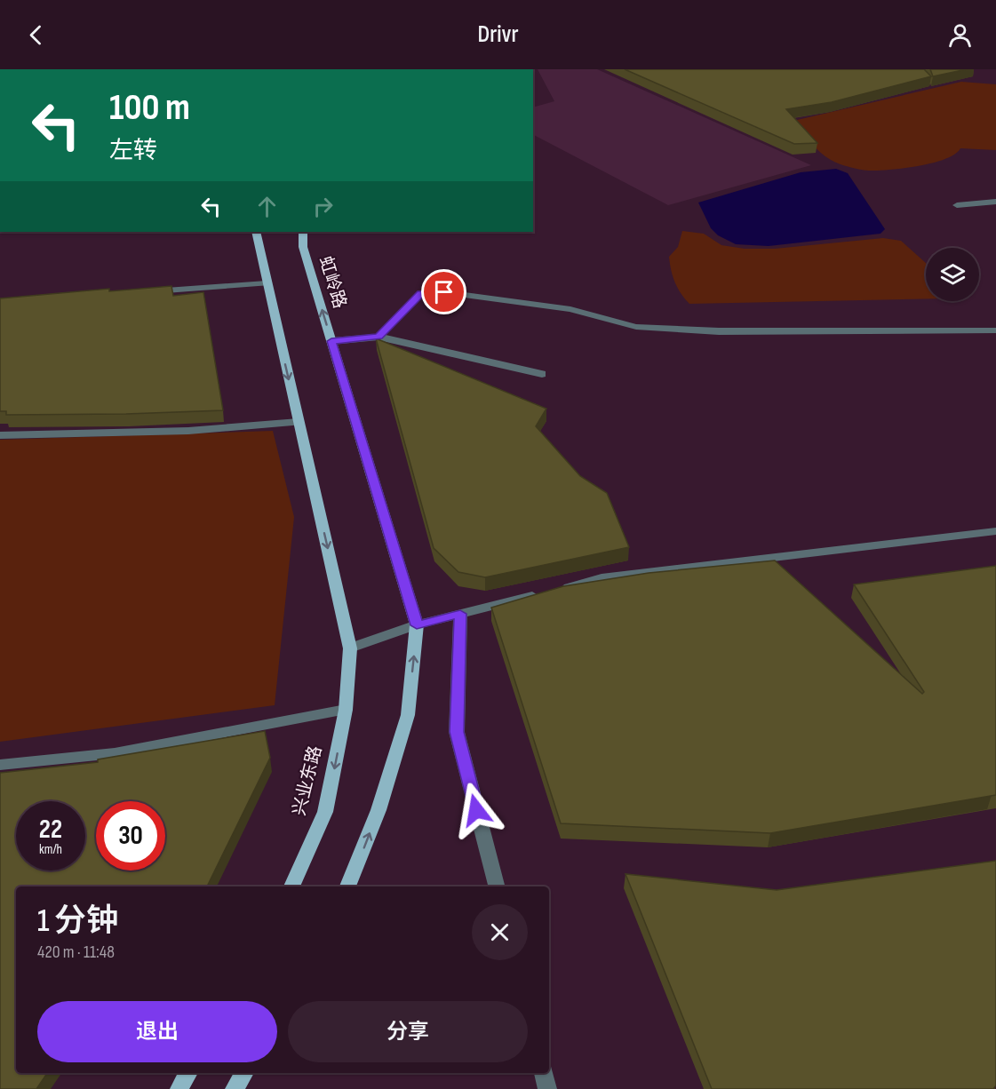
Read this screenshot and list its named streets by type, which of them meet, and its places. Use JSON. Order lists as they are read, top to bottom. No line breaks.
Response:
{"streets":{"main road":["虹岭路","兴业东路"]},"one_way":["兴业东路"],"page":{"header":"Drivr","turn":["100 m","左转"],"speed":"22 km/h","limit":"30","heading":["1 分钟","420 m · 11:48"],"buttons":["退出","分享"]}}
